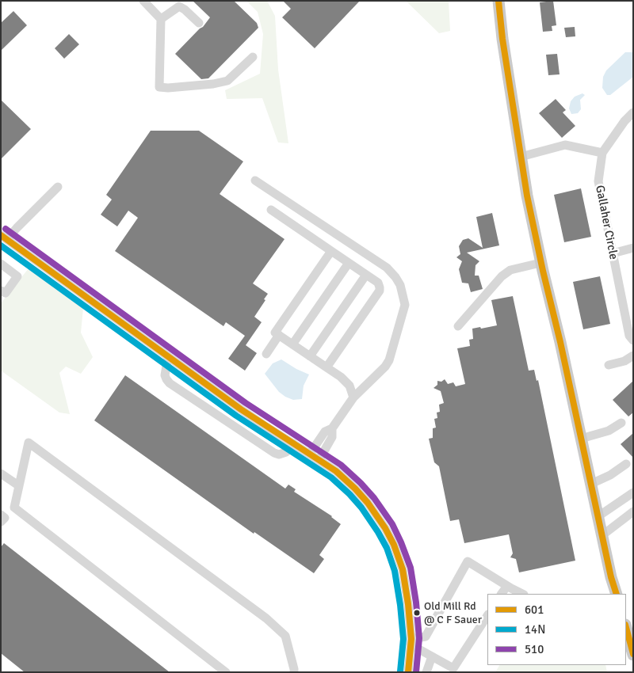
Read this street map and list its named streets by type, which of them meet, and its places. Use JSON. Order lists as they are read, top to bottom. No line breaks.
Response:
{"streets":{"street":["Gallaher Circle"]},"places":["Old Mill Rd @ C F Sauer"],"lines":["transit line 601","transit line 510","transit line 14N"],"legend":["601","14N","510"]}
